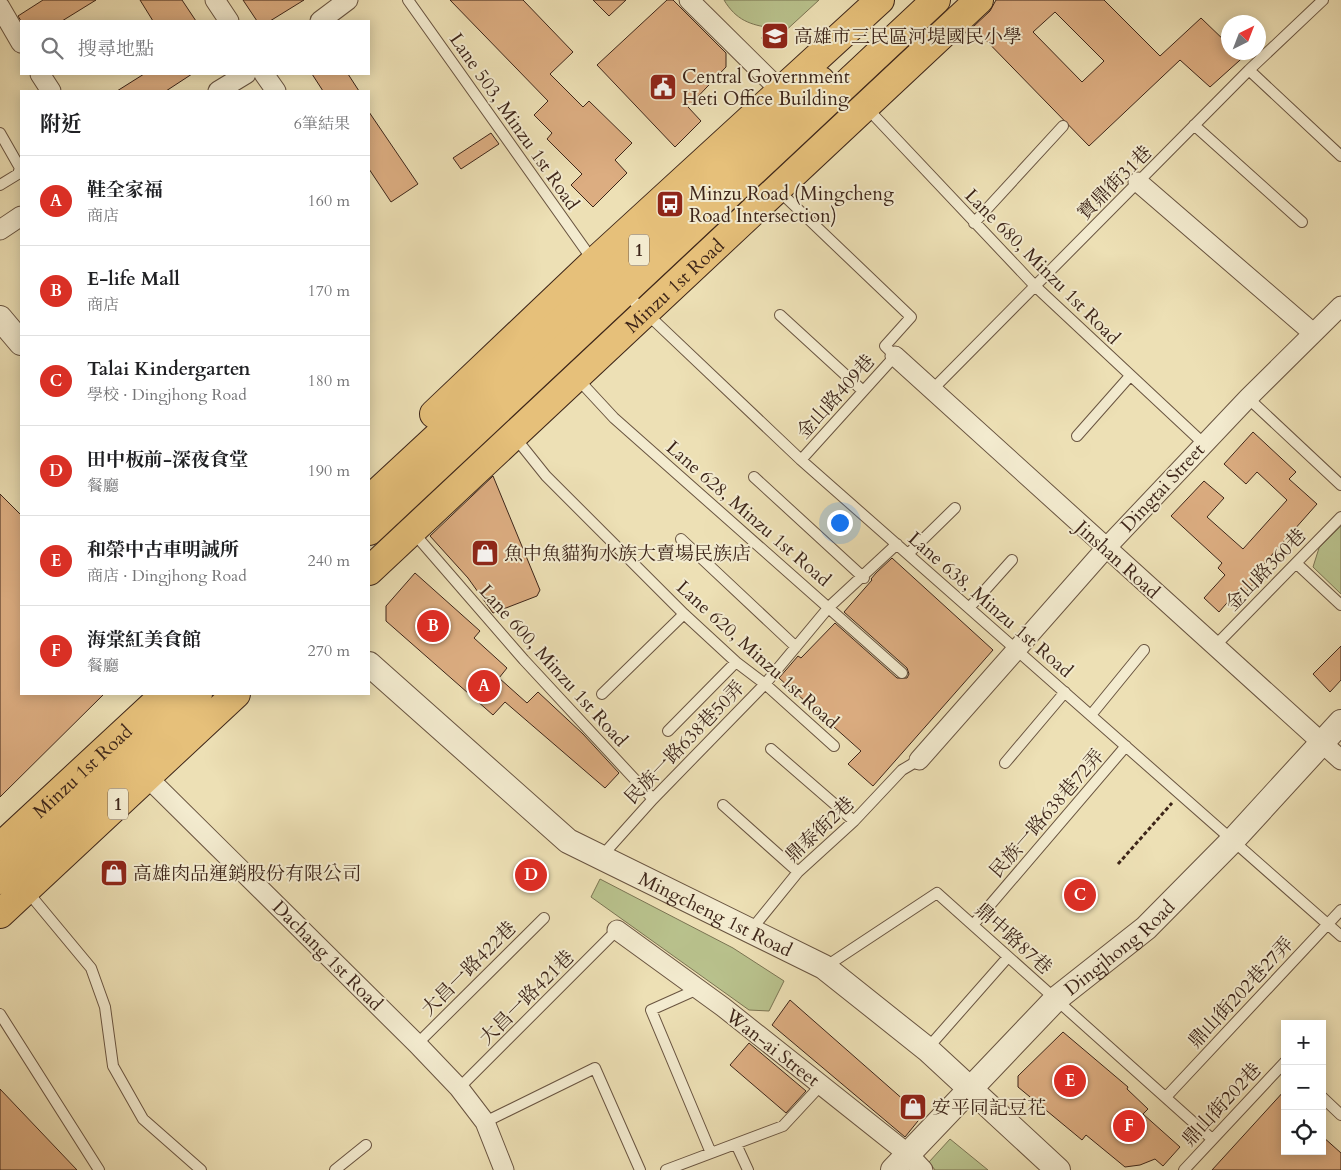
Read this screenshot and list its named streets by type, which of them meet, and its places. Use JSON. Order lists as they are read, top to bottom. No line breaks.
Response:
{"streets":{"main road":["1","Minzu 1st Road"],"street":["Dingtai Street","Jinshan Road","Mingcheng 1st Road","Dingjhong Road","Dachang 1st Road","Wan-ai Street"],"lane":["Lane 503, Minzu 1st Road","寶鼎街31巷","Lane 680, Minzu 1st Road","金山路409巷","Lane 628, Minzu 1st Road","金山路360巷","Lane 638, Minzu 1st Road","Lane 620, Minzu 1st Road","Lane 600, Minzu 1st Road","民族一路638巷50弄","民族一路638巷72弄","鼎泰街2巷","鼎中路87巷","大昌一路422巷","鼎山街202巷27弄","大昌一路421巷","鼎山街202巷"]},"crossings":[["Lane 503, Minzu 1st Road","Minzu 1st Road"],["寶鼎街31巷","Lane 680, Minzu 1st Road"],["寶鼎街31巷","Jinshan Road"],["Lane 680, Minzu 1st Road","Minzu 1st Road"],["Lane 680, Minzu 1st Road","Dingtai Street"],["Minzu 1st Road","Lane 628, Minzu 1st Road"],["Minzu 1st Road","Lane 638, Minzu 1st Road"],["Minzu 1st Road","Lane 620, Minzu 1st Road"],["Minzu 1st Road","Lane 600, Minzu 1st Road"],["Minzu 1st Road","Dachang 1st Road"],["金山路409巷","Jinshan Road"],["金山路409巷","Lane 638, Minzu 1st Road"],["Dingtai Street","Jinshan Road"],["Dingtai Street","Lane 638, Minzu 1st Road"],["Dingtai Street","鼎泰街2巷"],["Lane 628, Minzu 1st Road","民族一路638巷50弄"],["Jinshan Road","金山路360巷"],["Jinshan Road","Dingjhong Road"],["Lane 638, Minzu 1st Road","民族一路638巷50弄"],["Lane 638, Minzu 1st Road","民族一路638巷72弄"],["Lane 638, Minzu 1st Road","Dingjhong Road"],["Lane 638, Minzu 1st Road","鼎山街202巷27弄"],["Lane 620, Minzu 1st Road","民族一路638巷50弄"],["Lane 600, Minzu 1st Road","民族一路638巷50弄"],["民族一路638巷50弄","Mingcheng 1st Road"],["民族一路638巷72弄","鼎中路87巷"],["鼎泰街2巷","Mingcheng 1st Road"],["Mingcheng 1st Road","鼎中路87巷"],["Mingcheng 1st Road","Dingjhong Road"],["鼎中路87巷","Dingjhong Road"],["鼎中路87巷","鼎山街202巷27弄"],["鼎中路87巷","鼎山街202巷"],["Dingjhong Road","Wan-ai Street"],["Dachang 1st Road","大昌一路422巷"],["Dachang 1st Road","大昌一路421巷"],["大昌一路421巷","Wan-ai Street"]],"places":{"school or university":["高雄市三民區河堤國民小學"],"public building":["Central Government Heti Office Building"],"bus stop":["Minzu Road (Mingcheng Road Intersection)"],"shop":["魚中魚貓狗水族大賣場民族店","高雄肉品運銷股份有限公司","安平同記豆花"]},"north":"top right","page":{"search":"搜尋地點","heading":["附近","6筆結果"],"list":[{"mark":"A","name":"鞋全家福","note":"商店","value":"160 m"},{"mark":"B","name":"E-life Mall","note":"商店","value":"170 m"},{"mark":"C","name":"Talai Kindergarten","note":"學校 · Dingjhong Road","value":"180 m"},{"mark":"D","name":"田中板前-深夜食堂","note":"餐廳","value":"190 m"},{"mark":"E","name":"和榮中古車明誠所","note":"商店 · Dingjhong Road","value":"240 m"},{"mark":"F","name":"海棠紅美食館","note":"餐廳","value":"270 m"}],"pins":["B","A","D","C","E","F"],"map_buttons":["+","−"]}}
